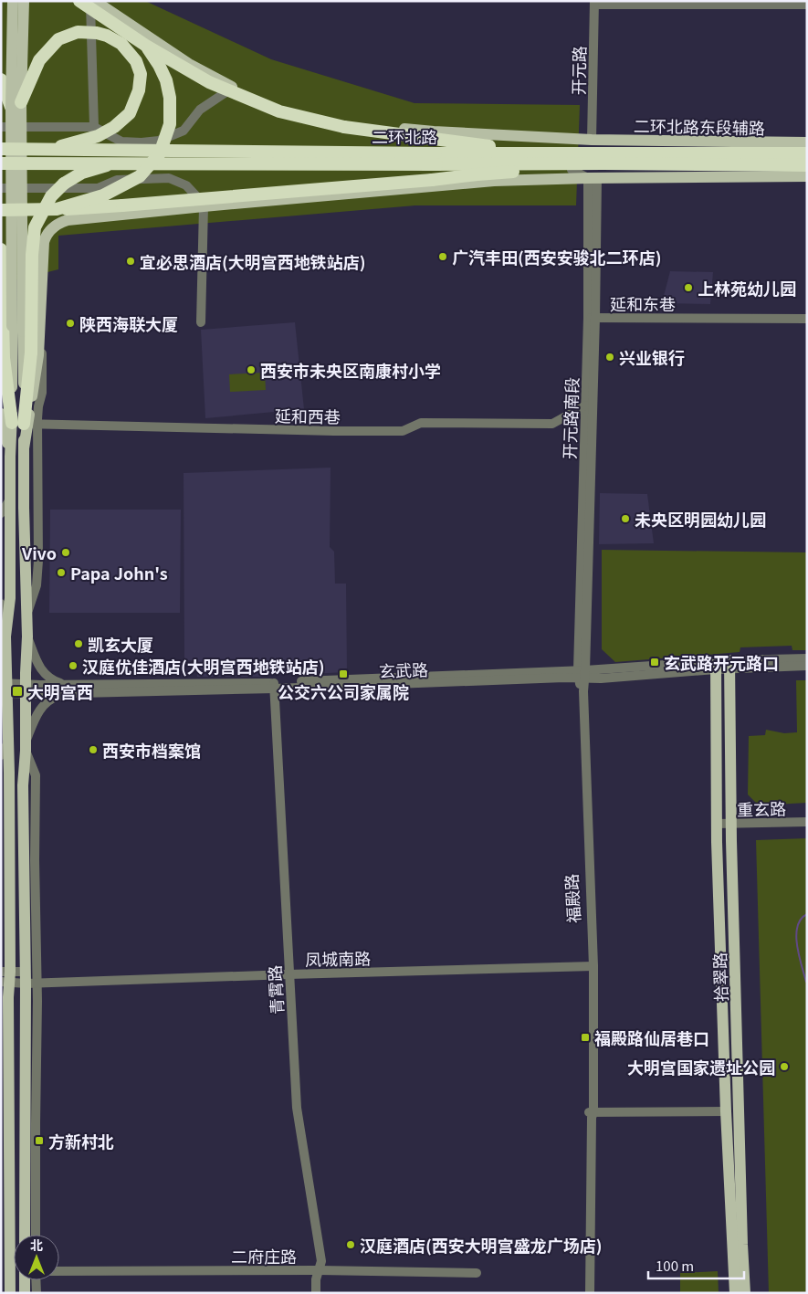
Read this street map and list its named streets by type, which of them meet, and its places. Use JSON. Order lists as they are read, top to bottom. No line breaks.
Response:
{"streets":{"highway":["二环北路"],"main road":["二环北路东段辅路","拾翠路"],"street":["开元路","延和东巷","延和西巷","开元路南段","玄武路","重玄路","福殿路","凤城南路","青霄路","二府庄路"]},"crossings":[["开元路","二环北路东段辅路"],["延和东巷","开元路南段"],["延和西巷","开元路南段"],["开元路南段","玄武路"],["开元路南段","福殿路"],["玄武路","福殿路"],["玄武路","拾翠路"],["玄武路","青霄路"],["重玄路","拾翠路"],["福殿路","凤城南路"],["凤城南路","青霄路"],["青霄路","二府庄路"]],"places":{"other":["广汽丰田(西安安骏北二环店)","宜必思酒店(大明宫西地铁站店)","上林苑幼儿园","陕西海联大厦","兴业银行","西安市未央区南康村小学","未央区明园幼儿园","Vivo","Papa John's","凯玄大厦","汉庭优佳酒店(大明宫西地铁站店)","西安市档案馆","大明宫国家遗址公园","汉庭酒店(西安大明宫盛龙广场店)"],"transit":["玄武路开元路口","公交六公司家属院","大明宫西","福殿路仙居巷口","方新村北"]},"scale_bar":"100 m","north":"top"}
